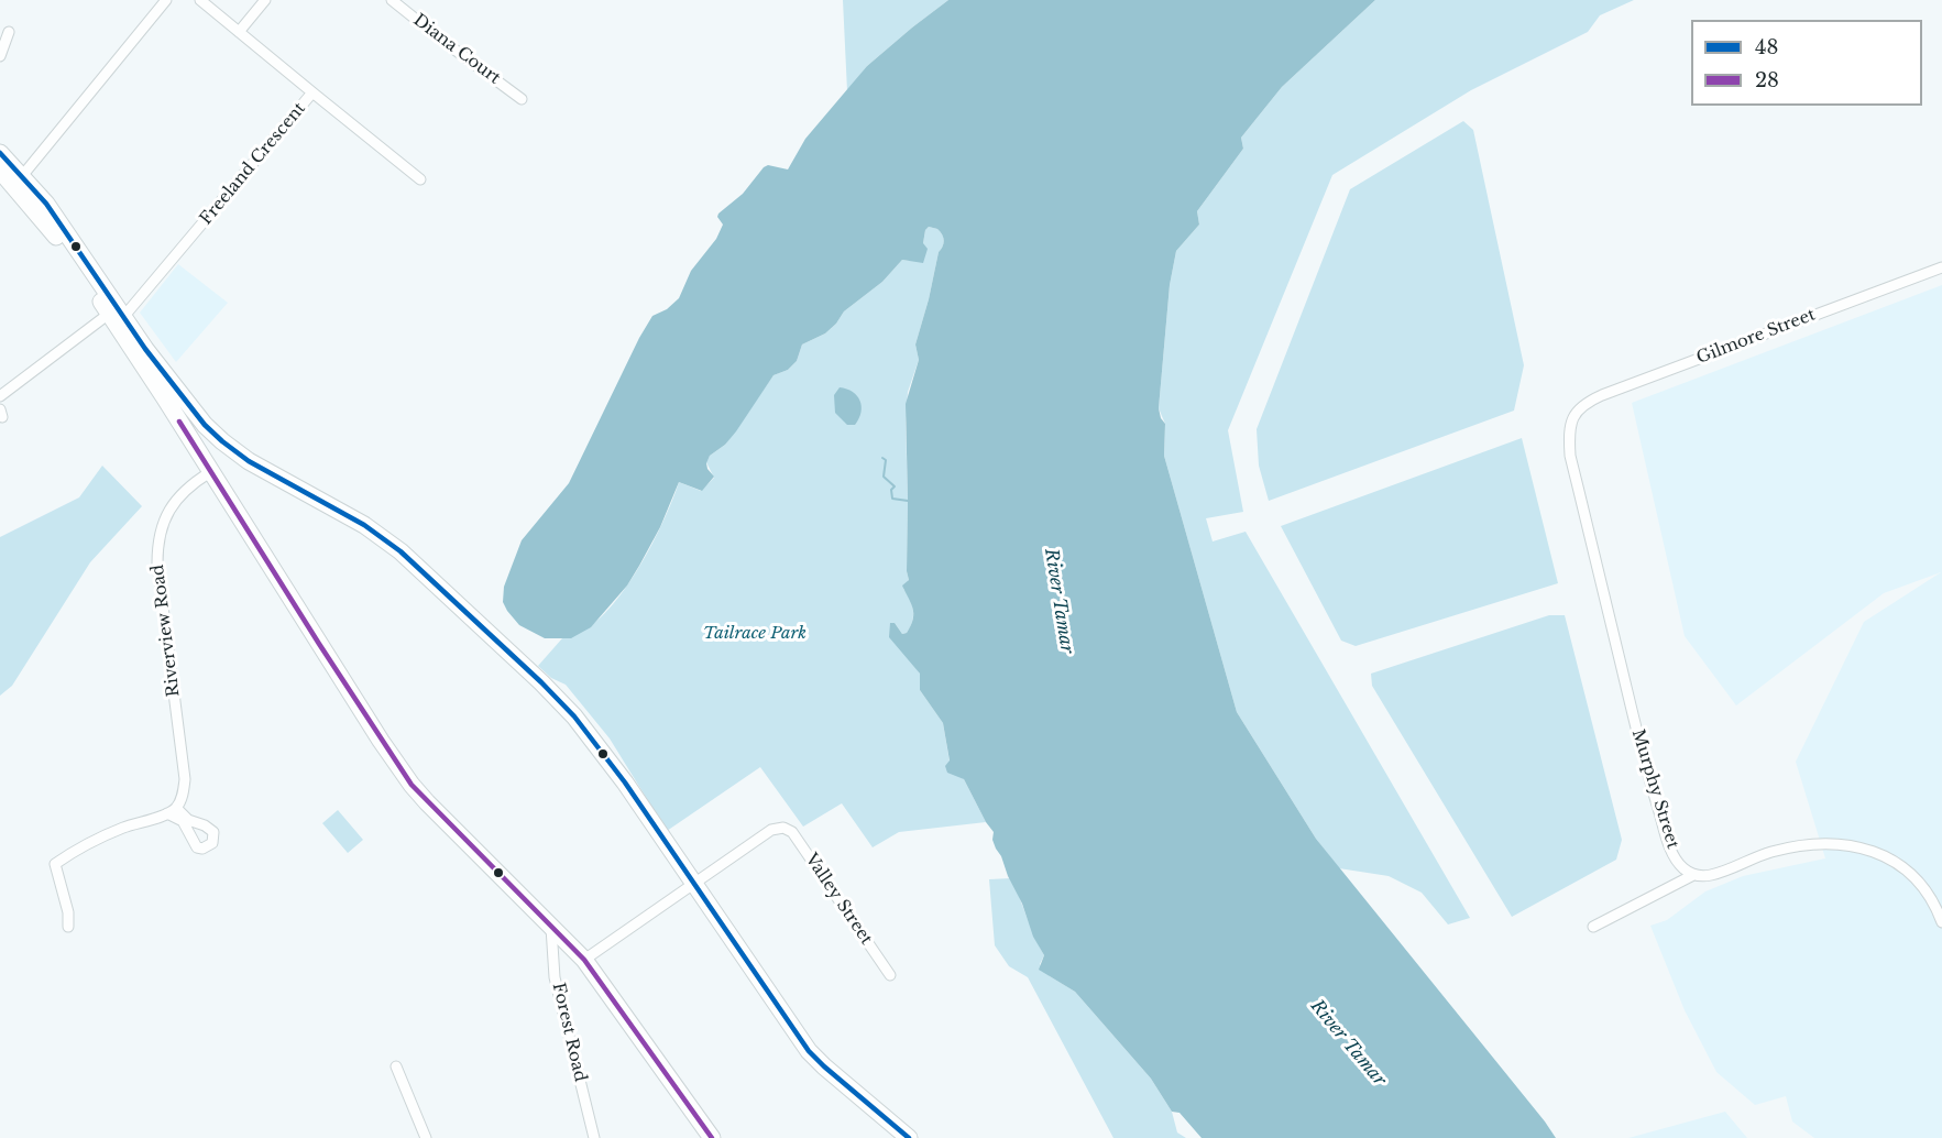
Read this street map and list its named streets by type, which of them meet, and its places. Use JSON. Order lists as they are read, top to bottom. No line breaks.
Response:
{"streets":{"street":["Diana Court","Freeland Crescent","Gilmore Street","Riverview Road","Murphy Street","Valley Street","Forest Road"]},"crossings":[["Gilmore Street","Murphy Street"]],"water":["River Tamar"],"parks":["Tailrace Park"],"lines":["transit line 48","transit line 28"],"legend":["48","28"]}
